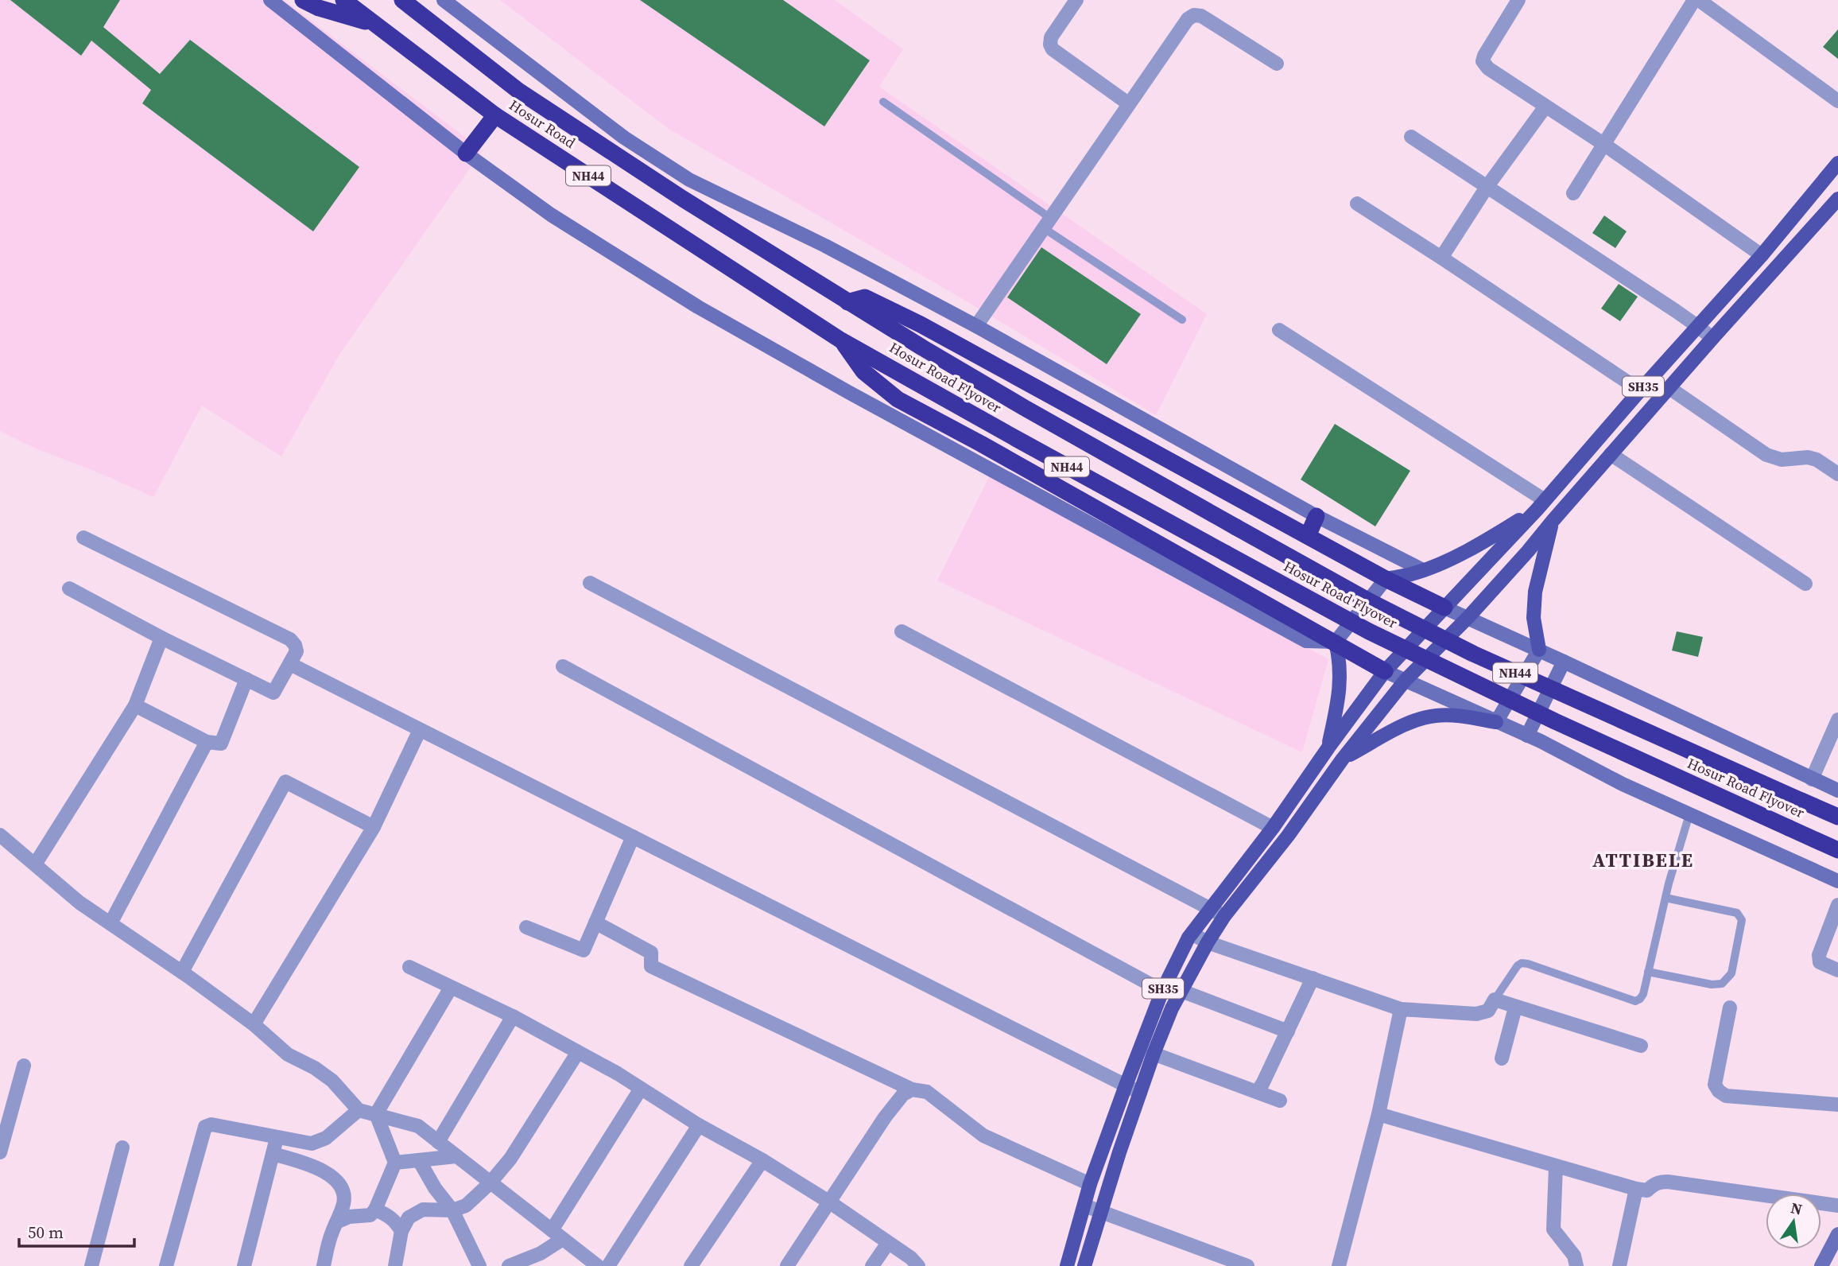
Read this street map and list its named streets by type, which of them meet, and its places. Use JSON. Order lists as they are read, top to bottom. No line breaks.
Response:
{"streets":{"highway":["Hosur Road","NH44","Hosur Road Flyover"],"main road":["SH35"]},"crossings":[["Hosur Road","Hosur Road Flyover"]],"districts":["ATTIBELE"],"scale_bar":"50 m","north":"top"}
